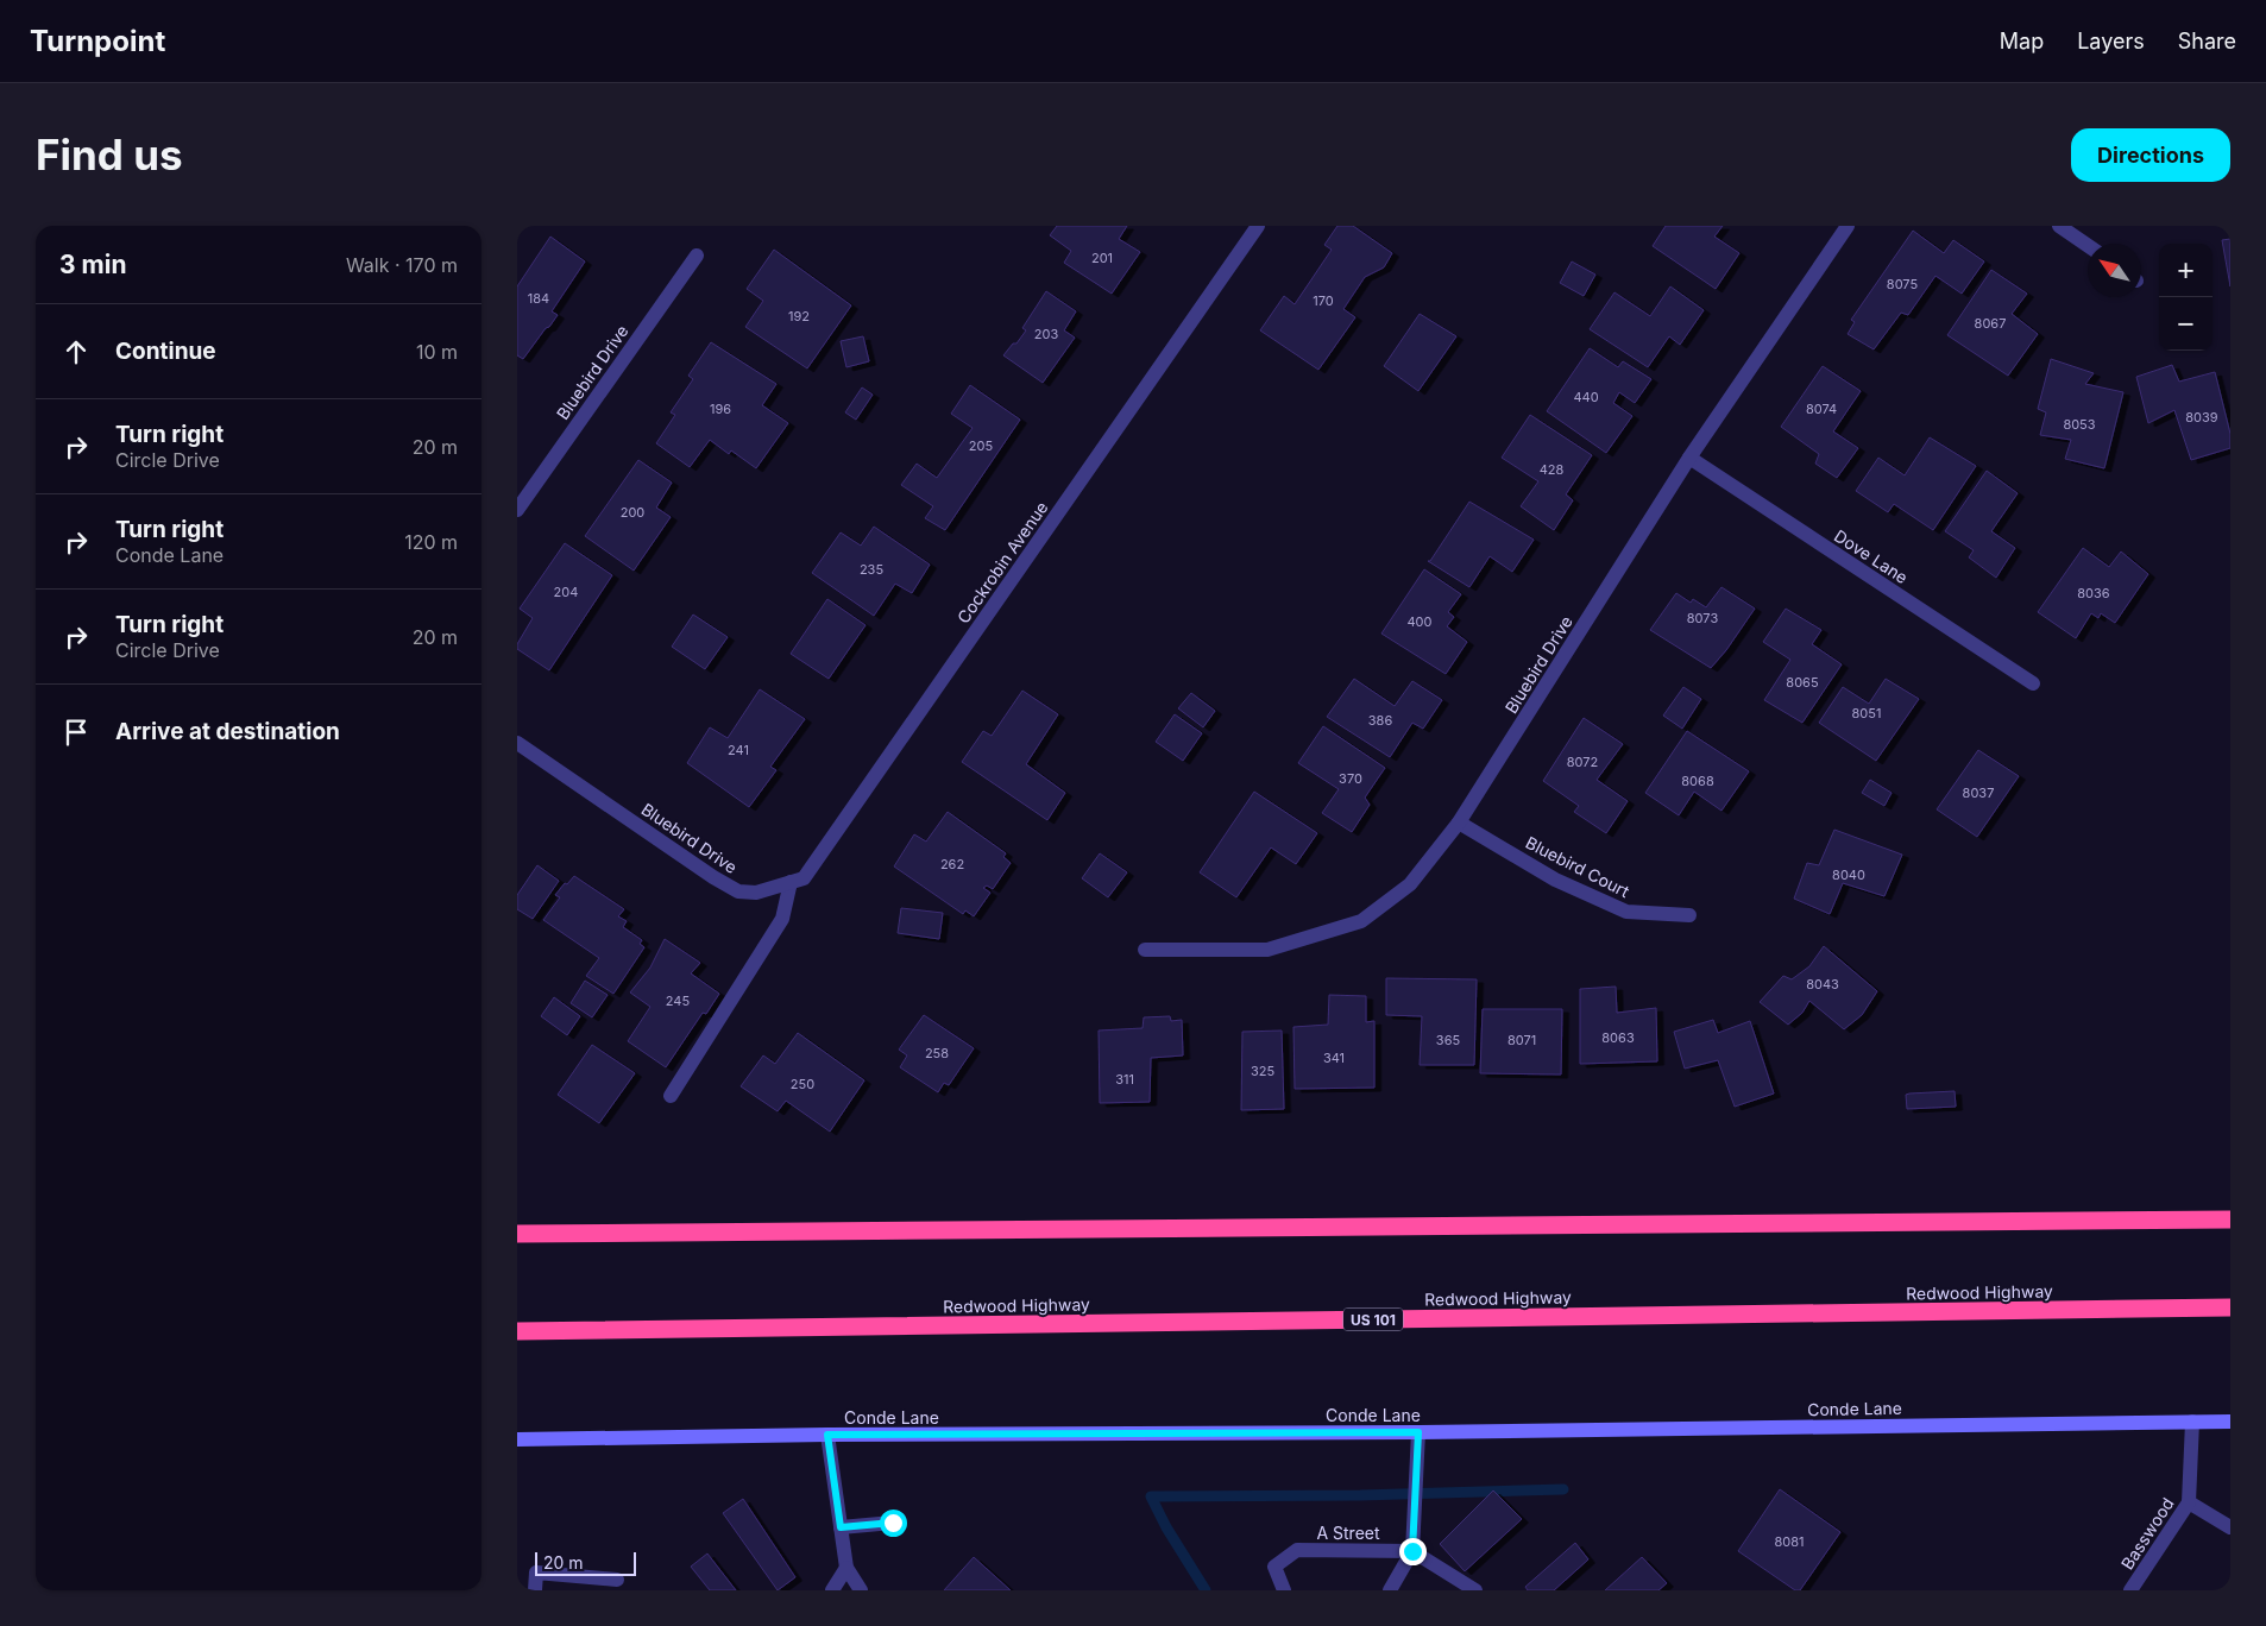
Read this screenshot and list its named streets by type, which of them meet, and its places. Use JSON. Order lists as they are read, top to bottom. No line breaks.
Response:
{"streets":{"highway":["Redwood Highway","US 101"],"street":["Bluebird Drive","Dove Lane","Cockrobin Avenue","Bluebird Court","Conde Lane","A Street","Basswood"]},"crossings":[["Bluebird Drive","Dove Lane"],["Bluebird Drive","Cockrobin Avenue"],["Bluebird Drive","Bluebird Court"],["Conde Lane","Basswood"]],"house_numbers":["201","8075","184","170","192","8067","203","440","196","8074","8039","8053","205","428","200","235","204","8036","8073","400","8065","8051","386","241","8072","370","8068","8037","262","8040","8043","245","8063","365","8071","258","341","325","311","250","8081"],"scale_bar":"20 m","north":"top left","page":{"header":"Turnpoint","nav":["Map","Layers","Share"],"buttons":"Directions","title":"Find us","heading":["3 min","Walk · 170 m"],"map_buttons":["+","−"],"list":[["Continue","10 m"],["Turn right","Circle Drive","20 m"],["Turn right","Conde Lane","120 m"],["Turn right","Circle Drive","20 m"],"Arrive at destination"],"scale":"20 m"}}
